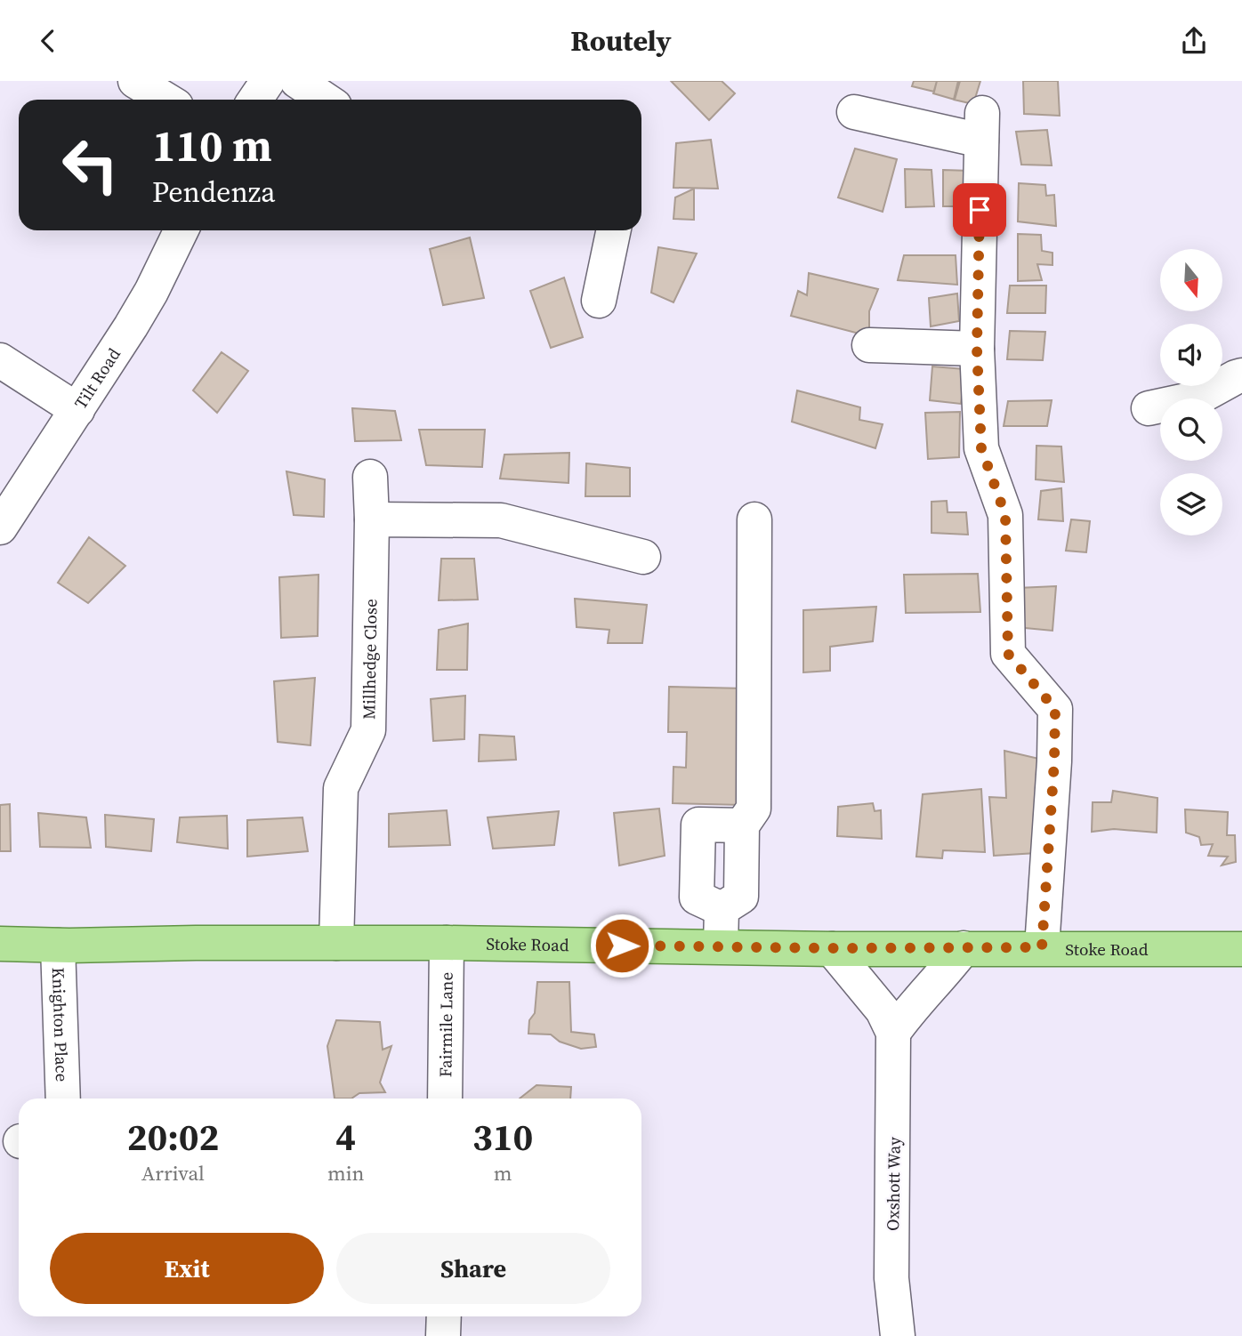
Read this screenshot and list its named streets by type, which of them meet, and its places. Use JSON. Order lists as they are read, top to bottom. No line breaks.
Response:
{"streets":{"main road":["Stoke Road"],"street":["Tilt Road","Millhedge Close","Fairmile Lane","Knighton Place","Oxshott Way"]},"crossings":[["Millhedge Close","Stoke Road"],["Stoke Road","Fairmile Lane"],["Stoke Road","Knighton Place"],["Stoke Road","Oxshott Way"]],"north":"bottom","page":{"header":"Routely","turn":["110 m","Pendenza"],"eta":["20:02","Arrival","4","min","310","m"],"buttons":["Exit","Share"]}}
